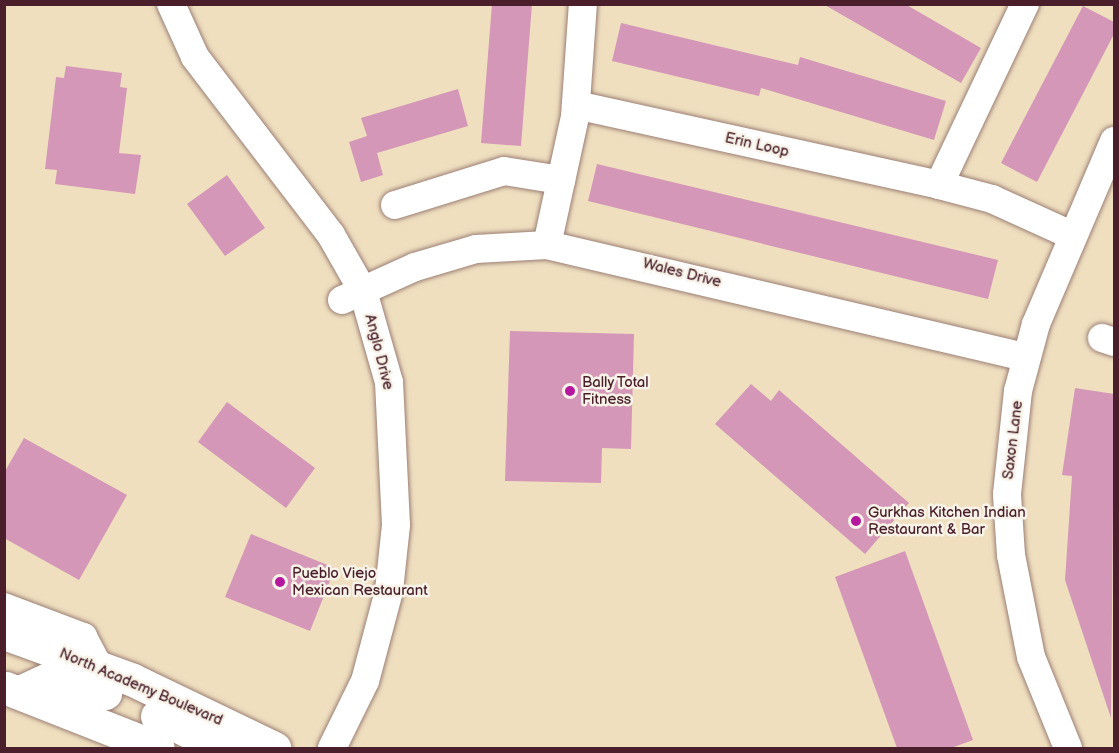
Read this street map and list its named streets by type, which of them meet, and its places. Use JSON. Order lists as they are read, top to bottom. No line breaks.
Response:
{"streets":{"highway":["North Academy Boulevard"],"street":["Erin Loop","Wales Drive","Anglo Drive","Saxon Lane"]},"crossings":[["Erin Loop","Saxon Lane"],["Wales Drive","Anglo Drive"],["Wales Drive","Saxon Lane"]],"places":["Bally Total Fitness","Gurkhas Kitchen Indian Restaurant & Bar","Pueblo Viejo Mexican Restaurant"]}
